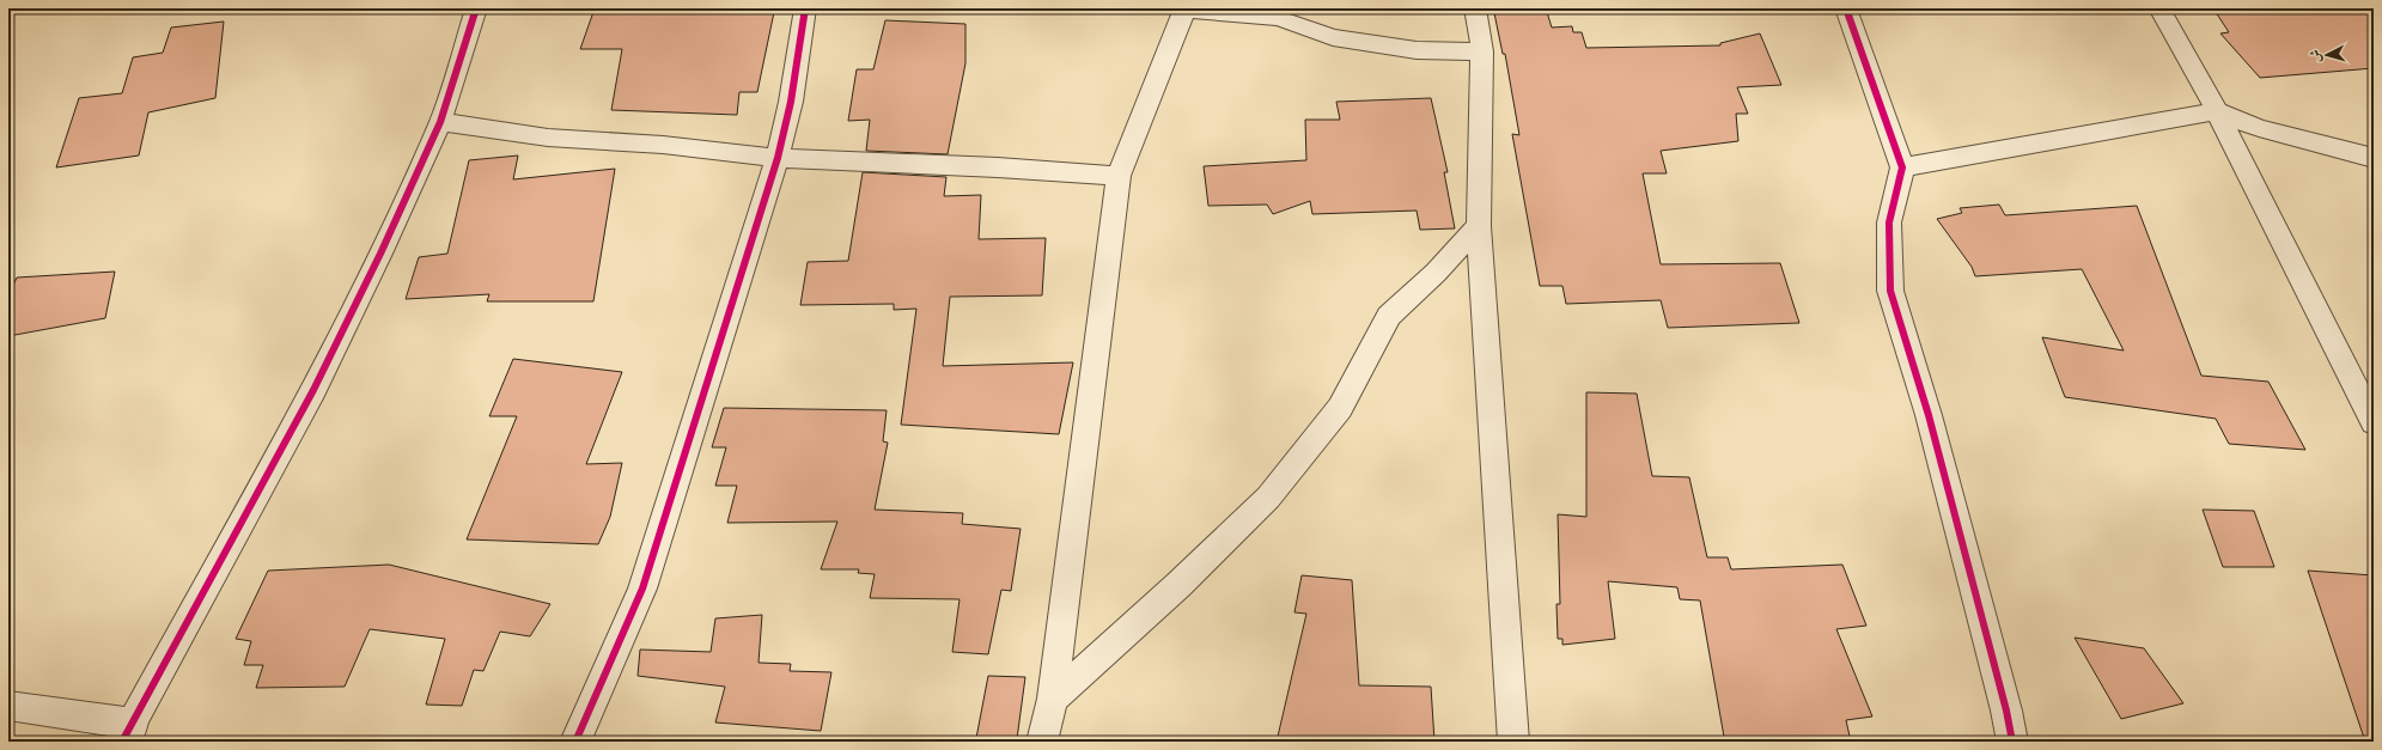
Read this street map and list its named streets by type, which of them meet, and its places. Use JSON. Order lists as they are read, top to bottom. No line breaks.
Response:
{"north":"left"}
